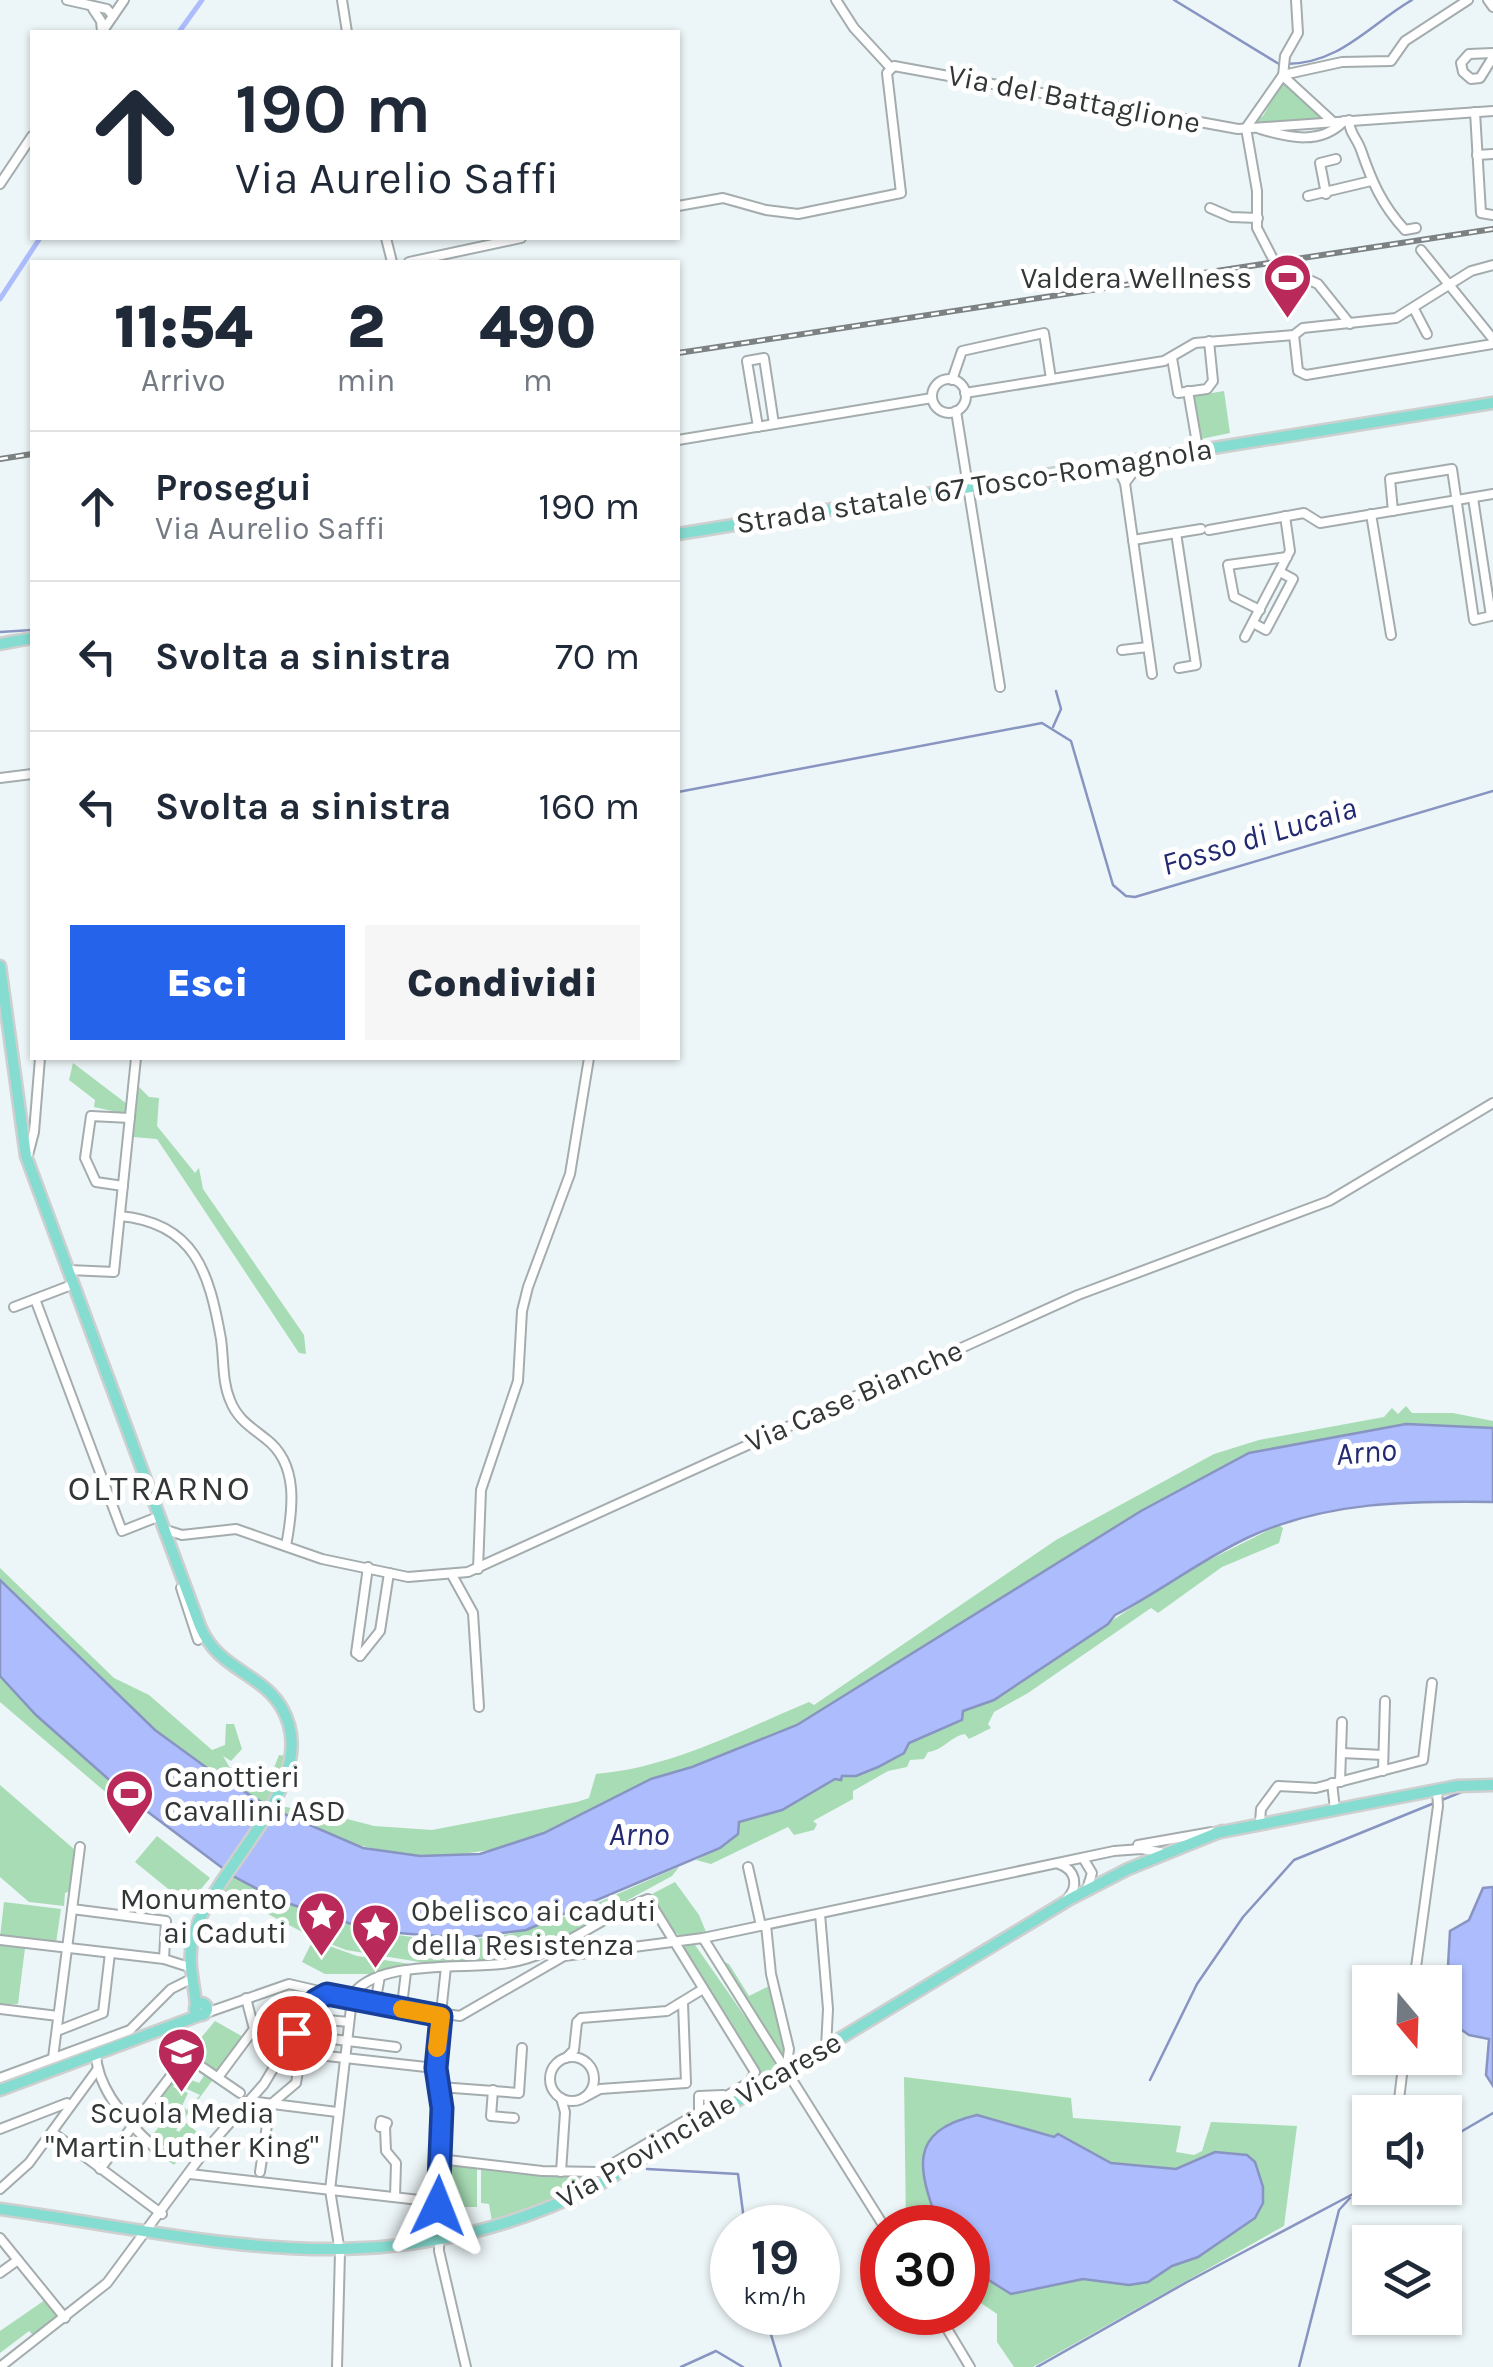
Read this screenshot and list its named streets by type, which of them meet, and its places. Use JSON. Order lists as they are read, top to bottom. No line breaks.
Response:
{"streets":{"main road":["Strada statale 67 Tosco-Romagnola","Via Provinciale Vicarese"],"street":["Via del Battaglione","Via Case Bianche"]},"districts":["OLTRARNO"],"water":["Fosso di Lucaia","Arno"],"places":{"sports":["Valdera Wellness","Canottieri Cavallini ASD"],"place":["Monumento ai Caduti","Obelisco ai caduti della Resistenza"],"school or university":["Scuola Media \"Martin Luther King\""]},"north":"bottom","page":{"turn":["190 m","Via Aurelio Saffi"],"eta":["11:54","Arrivo","2","min","490","m"],"list":[{"name":"Prosegui","note":"Via Aurelio Saffi","value":"190 m"},{"name":"Svolta a sinistra","value":"70 m"},{"name":"Svolta a sinistra","value":"160 m"}],"buttons":["Esci","Condividi"],"speed":"19 km/h","limit":"30"}}
